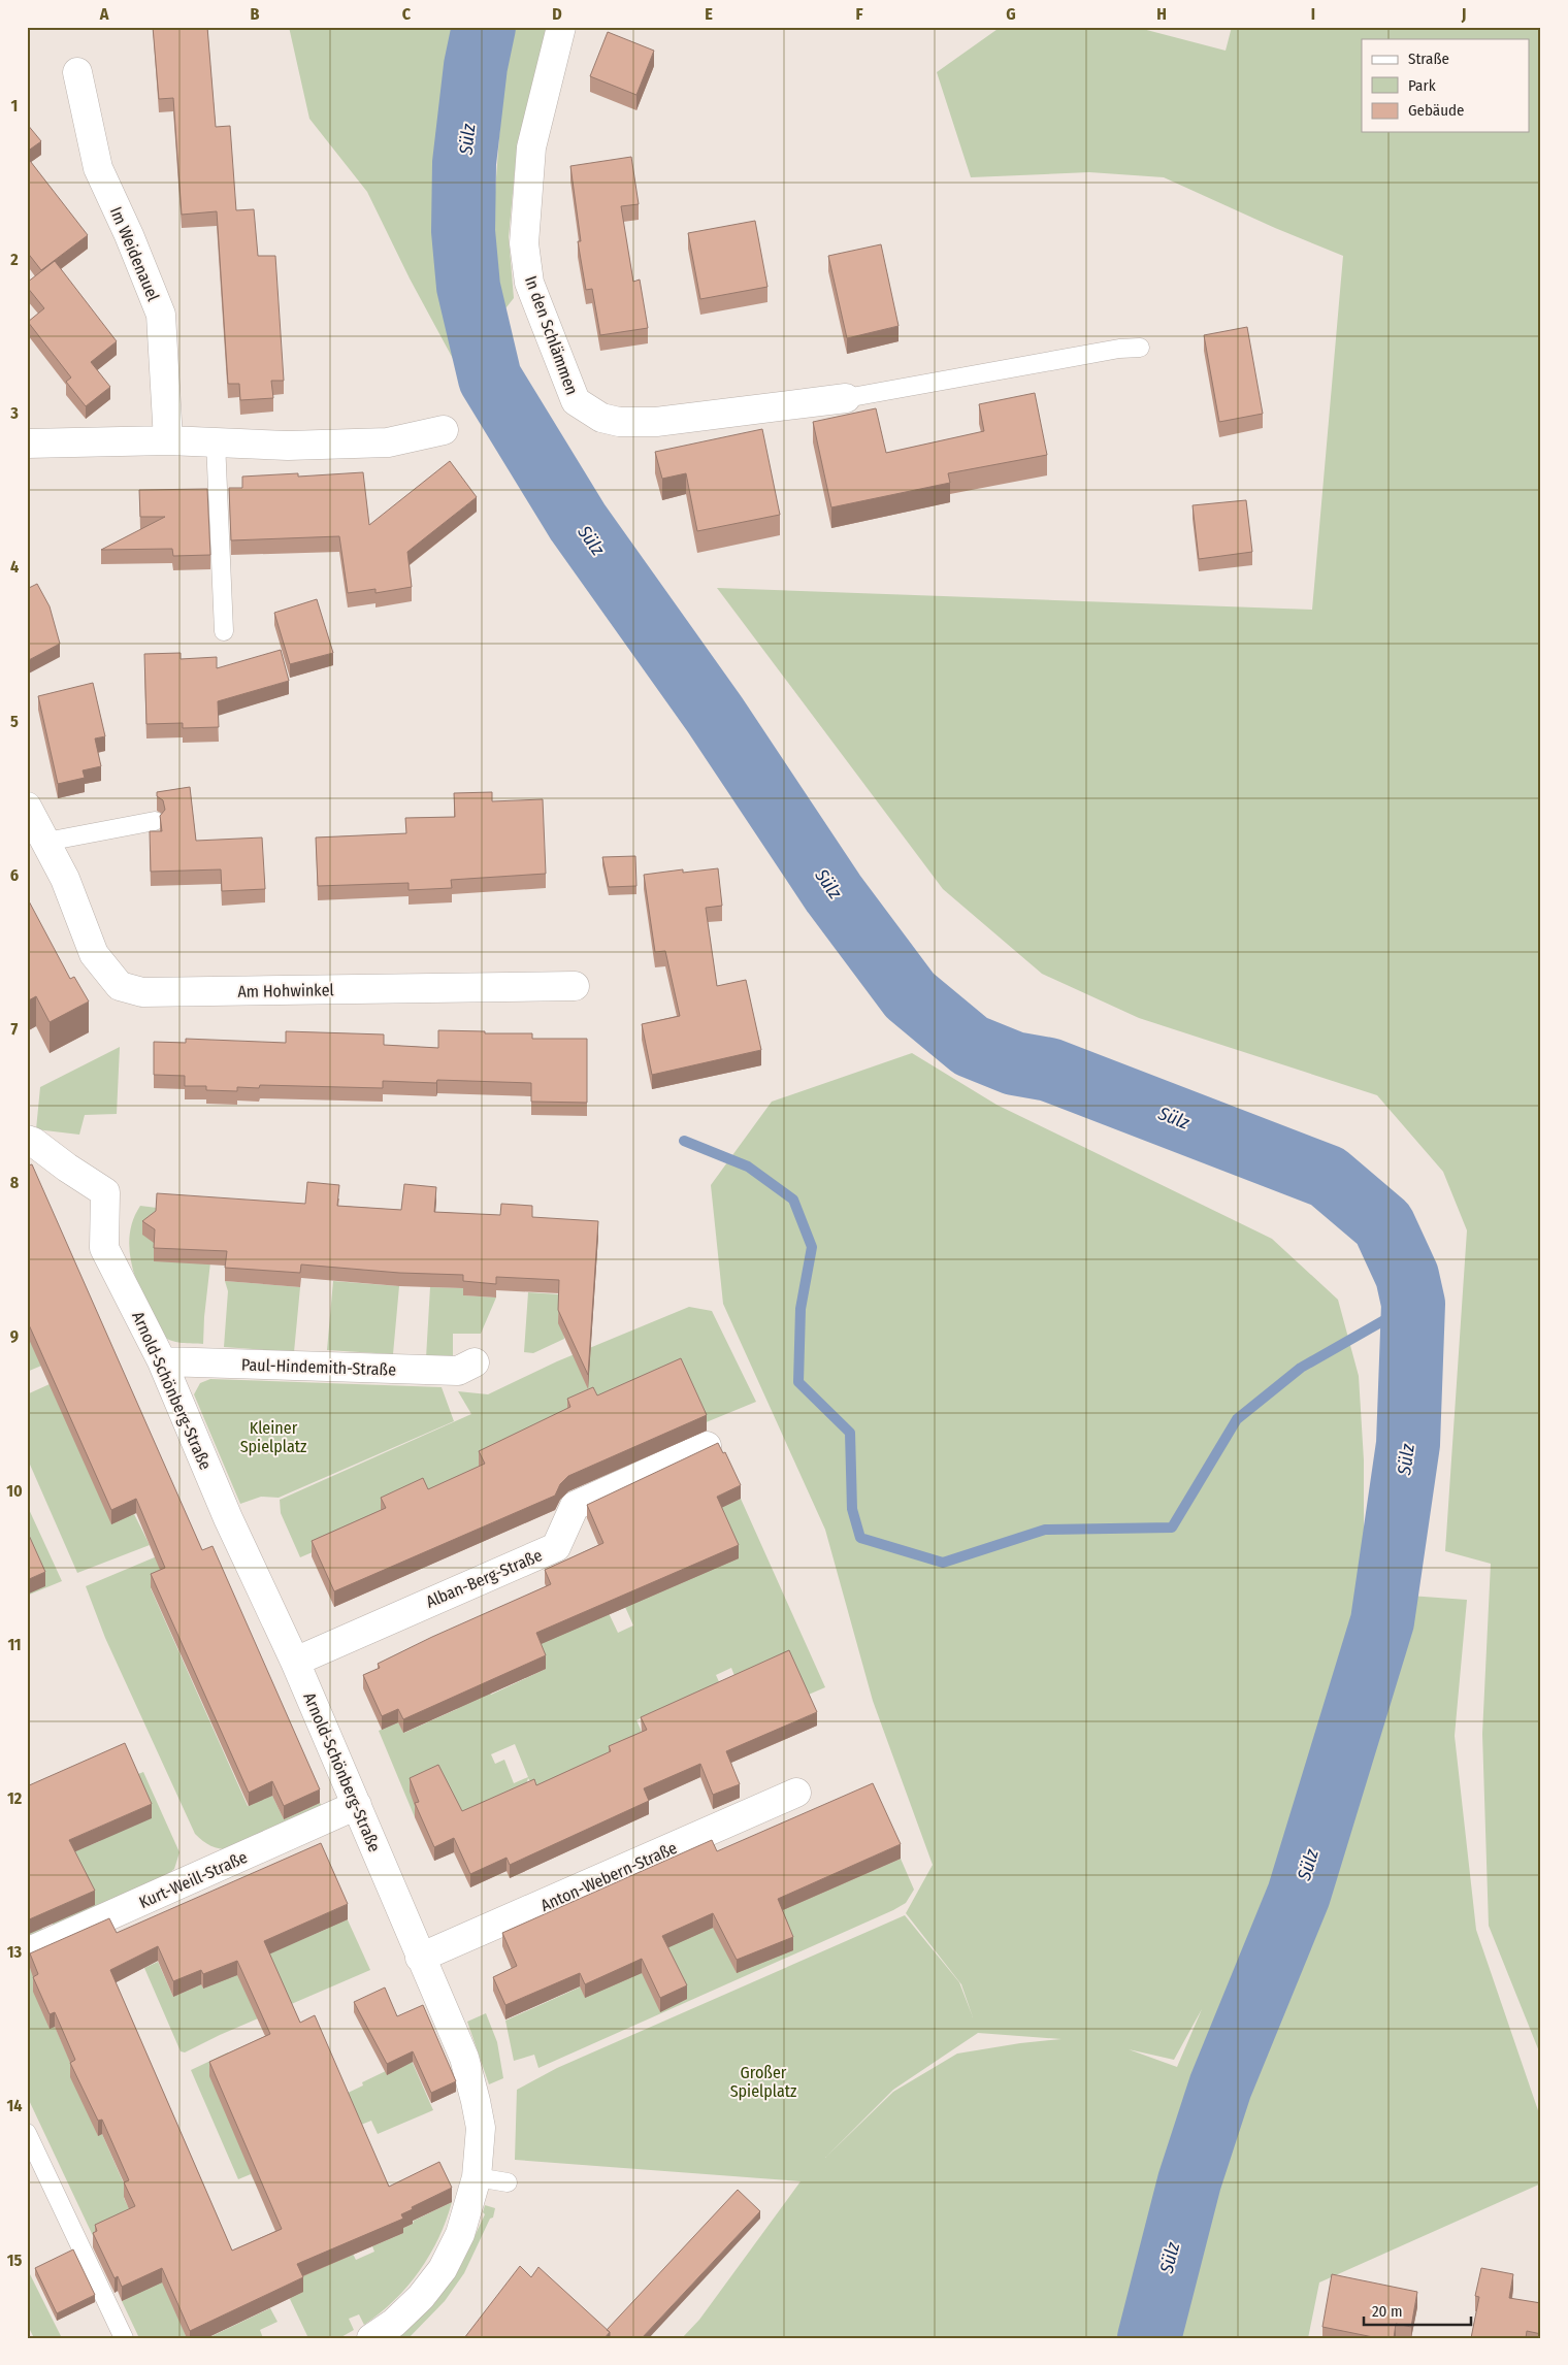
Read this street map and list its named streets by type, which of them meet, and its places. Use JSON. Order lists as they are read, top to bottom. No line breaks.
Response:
{"streets":{"street":["Im Weidenauel","In den Schlämmen","Am Hohwinkel","Paul-Hindemith-Straße","Arnold-Schönberg-Straße","Alban-Berg-Straße","Anton-Webern-Straße","Kurt-Weill-Straße"]},"crossings":[["Paul-Hindemith-Straße","Arnold-Schönberg-Straße"],["Arnold-Schönberg-Straße","Alban-Berg-Straße"],["Arnold-Schönberg-Straße","Anton-Webern-Straße"],["Arnold-Schönberg-Straße","Kurt-Weill-Straße"]],"water":["Sülz"],"parks":["Kleiner Spielplatz","Großer Spielplatz"],"legend":["Straße","Park","Gebäude"],"scale_bar":"20 m","grid":{"columns":["A","B","C","D","E","F","G","H","I","J"],"rows":["1","2","3","4","5","6","7","8","9","10","11","12","13","14","15"]}}
